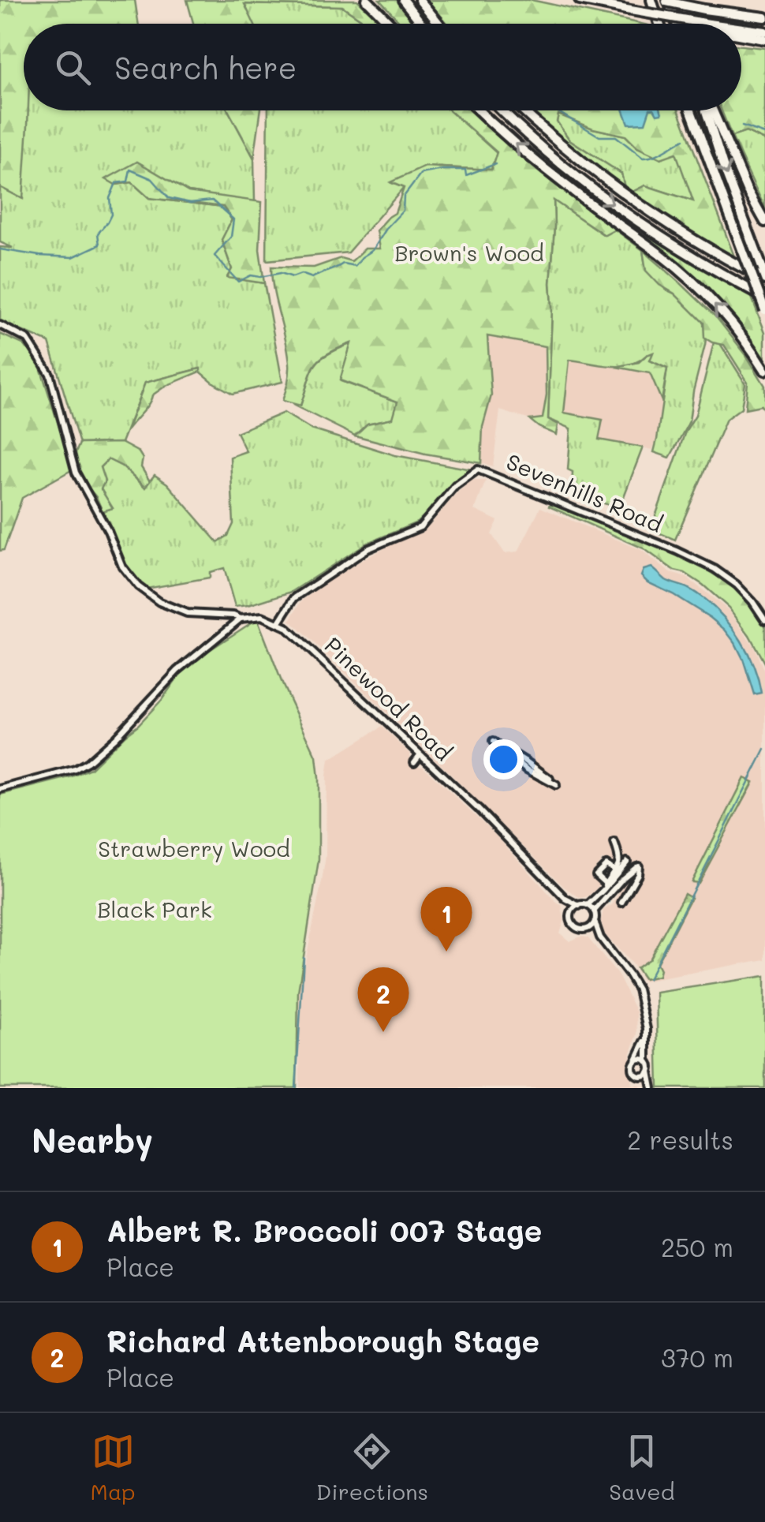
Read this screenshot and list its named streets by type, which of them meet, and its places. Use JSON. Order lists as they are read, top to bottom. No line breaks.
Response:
{"streets":{"street":["Sevenhills Road","Pinewood Road"]},"crossings":[["Sevenhills Road","Pinewood Road"]],"parks":["Brown's Wood","Strawberry Wood","Black Park"],"page":{"search":"Search here","pins":["1","2"],"heading":["Nearby","2 results"],"list":[{"mark":"1","name":"Albert R. Broccoli 007 Stage","note":"Place","value":"250 m"},{"mark":"2","name":"Richard Attenborough Stage","note":"Place","value":"370 m"}],"nav":["Map","Directions","Saved"]}}
